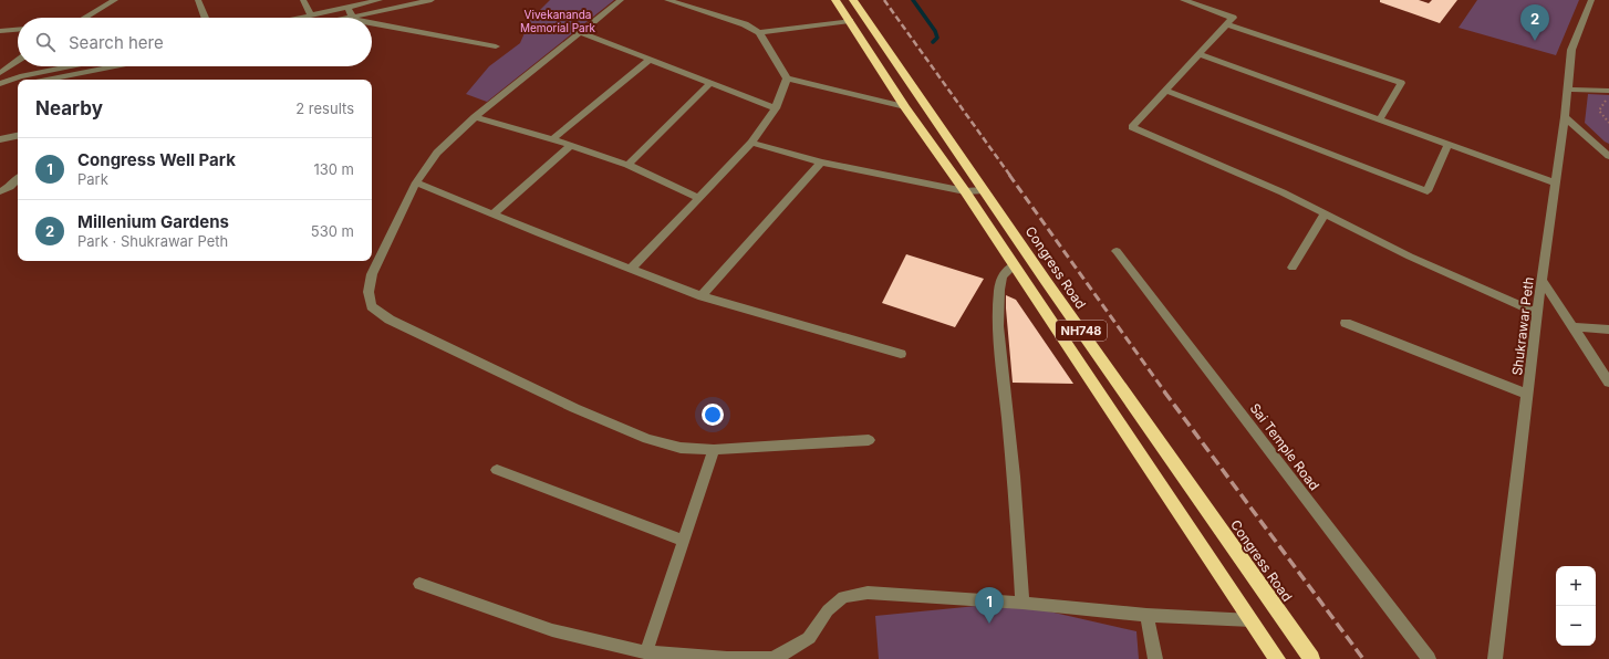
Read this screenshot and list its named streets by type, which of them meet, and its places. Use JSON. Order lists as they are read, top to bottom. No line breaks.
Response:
{"streets":{"highway":["Congress Road","NH748"],"street":["Shukrawar Peth","Sai Temple Road"]},"parks":["Vivekananda Memorial Park"],"page":{"pins":["2","1"],"search":"Search here","heading":["Nearby","2 results"],"list":[{"mark":"1","name":"Congress Well Park","note":"Park","value":"130 m"},{"mark":"2","name":"Millenium Gardens","note":"Park · Shukrawar Peth","value":"530 m"}],"map_buttons":["+","−"]}}
